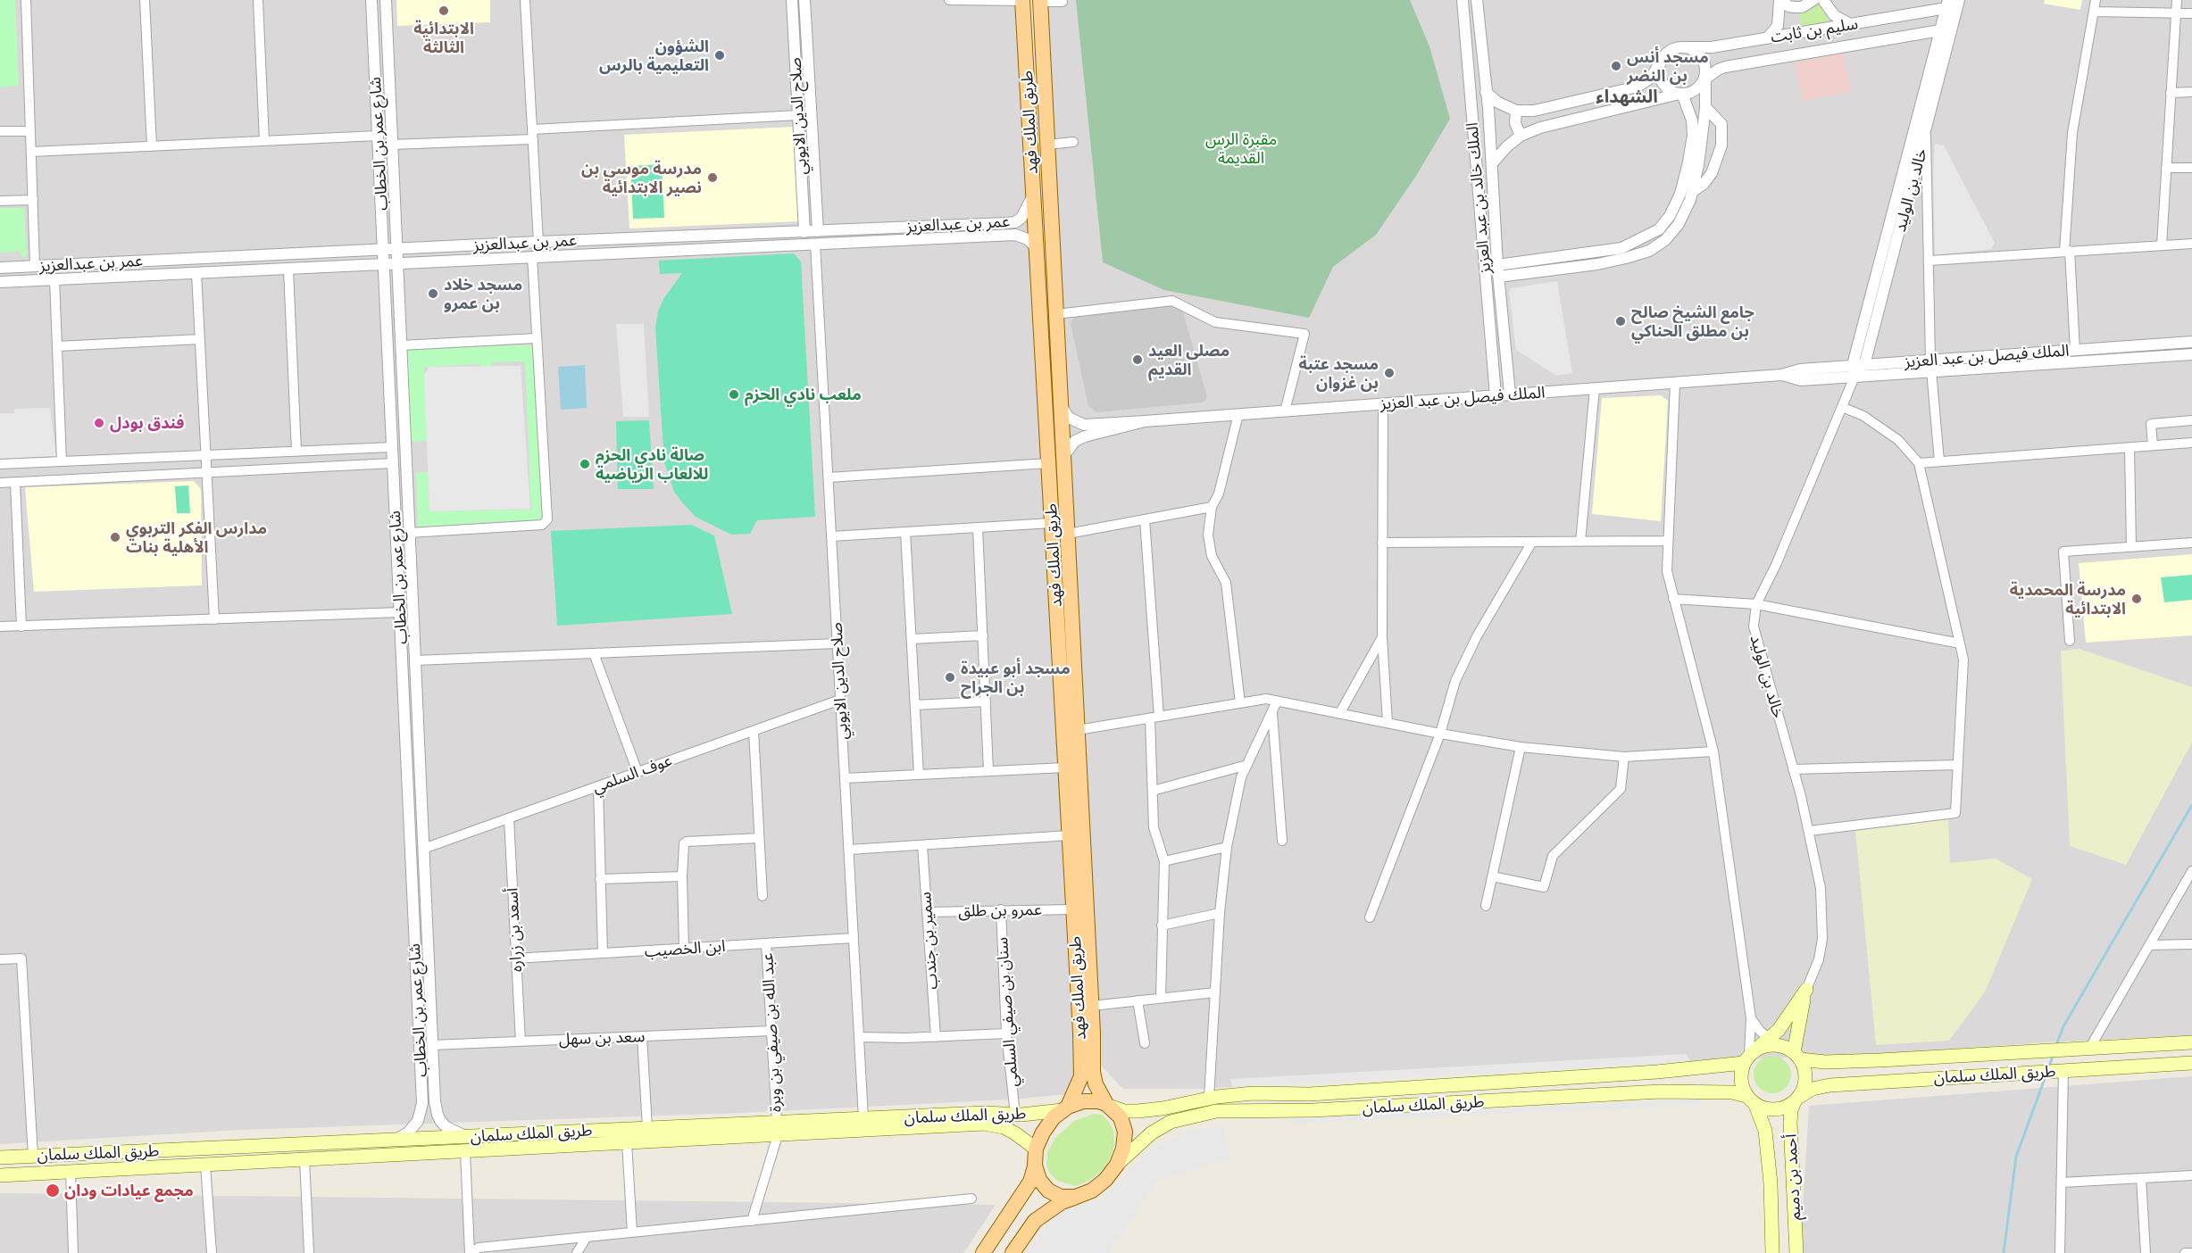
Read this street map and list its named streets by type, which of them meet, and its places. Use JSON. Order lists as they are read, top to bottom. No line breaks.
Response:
{"streets":{"main road":["طريق الملك فهد","طريق الملك سلمان","أحمد بن دميم"],"street":["سليم بن ثابت","صلاح الدين الايوبي","شارع عمر بن الخطاب","خالد بن الوليد","الملك خالد بن عبد العزيز","عمر بن عبدالعزيز","الملك فيصل بن عبد العزيز","عوف السلمي","عمرو بن طلق","أسعد بن زراره","سمير بن جندب","ابن الخصيب","سنان بن صيفي السلمي","عبد الله بن صيفي بن وبرة","سعد بن سهل"]},"crossings":[["سليم بن ثابت","خالد بن الوليد"],["صلاح الدين الايوبي","عمر بن عبدالعزيز"],["صلاح الدين الايوبي","عوف السلمي"],["صلاح الدين الايوبي","ابن الخصيب"],["صلاح الدين الايوبي","طريق الملك سلمان"],["طريق الملك فهد","عمر بن عبدالعزيز"],["طريق الملك فهد","عمرو بن طلق"],["طريق الملك فهد","طريق الملك سلمان"],["شارع عمر بن الخطاب","عمر بن عبدالعزيز"],["شارع عمر بن الخطاب","عوف السلمي"],["شارع عمر بن الخطاب","سعد بن سهل"],["شارع عمر بن الخطاب","طريق الملك سلمان"],["خالد بن الوليد","الملك فيصل بن عبد العزيز"],["الملك خالد بن عبد العزيز","الملك فيصل بن عبد العزيز"],["عوف السلمي","أسعد بن زراره"],["عمرو بن طلق","سمير بن جندب"],["عمرو بن طلق","سنان بن صيفي السلمي"],["أسعد بن زراره","ابن الخصيب"],["أسعد بن زراره","سعد بن سهل"],["ابن الخصيب","عبد الله بن صيفي بن وبرة"],["سنان بن صيفي السلمي","طريق الملك سلمان"],["عبد الله بن صيفي بن وبرة","سعد بن سهل"],["عبد الله بن صيفي بن وبرة","طريق الملك سلمان"],["طريق الملك سلمان","أحمد بن دميم"]],"districts":["الشهداء"],"parks":["مقبرة الرس القديمة"],"places":["الابتدائية الثالثة","الشؤون التعليمية بالرس","مسجد أنس بن النضر","مدرسة موسى بن نصير الابتدائية","مسجد خلاد بن عمرو","جامع الشيخ صالح بن مطلق الحناكي","مصلى العيد القديم","مسجد عتبة بن غزوان","ملعب نادي الحزم","فندق بودل","صالة نادي الحزم للالعاب الرياضية","مدارس الفكر التربوي الأهلية بنات","مدرسة المحمدية الابتدائية","مسجد أبو عبيدة بن الجراح","مجمع عيادات ودان"]}
